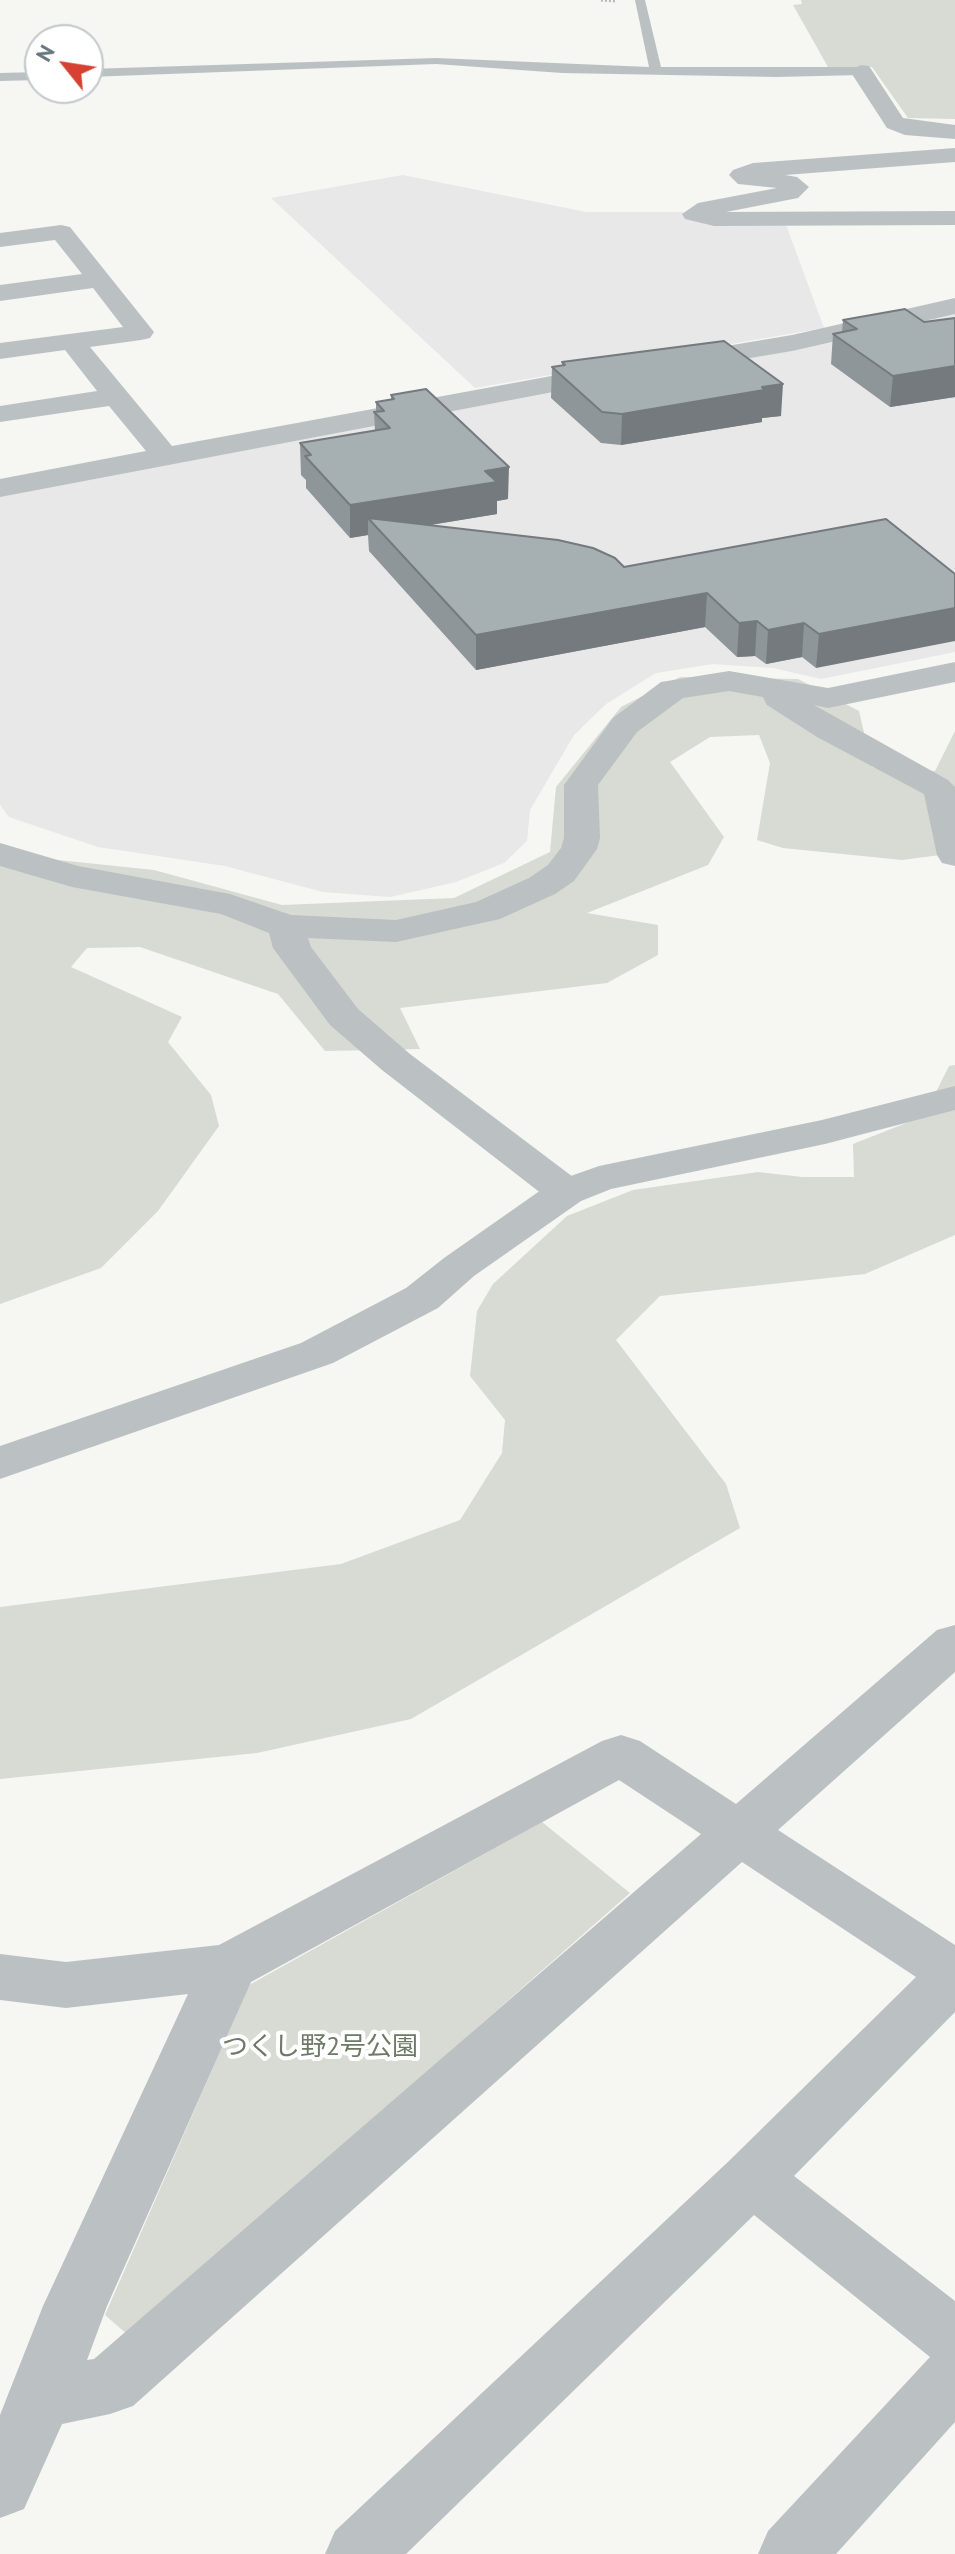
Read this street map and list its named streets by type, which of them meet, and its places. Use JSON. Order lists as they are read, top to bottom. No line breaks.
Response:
{"parks":["つくし野2号公園"],"north":"top left"}
